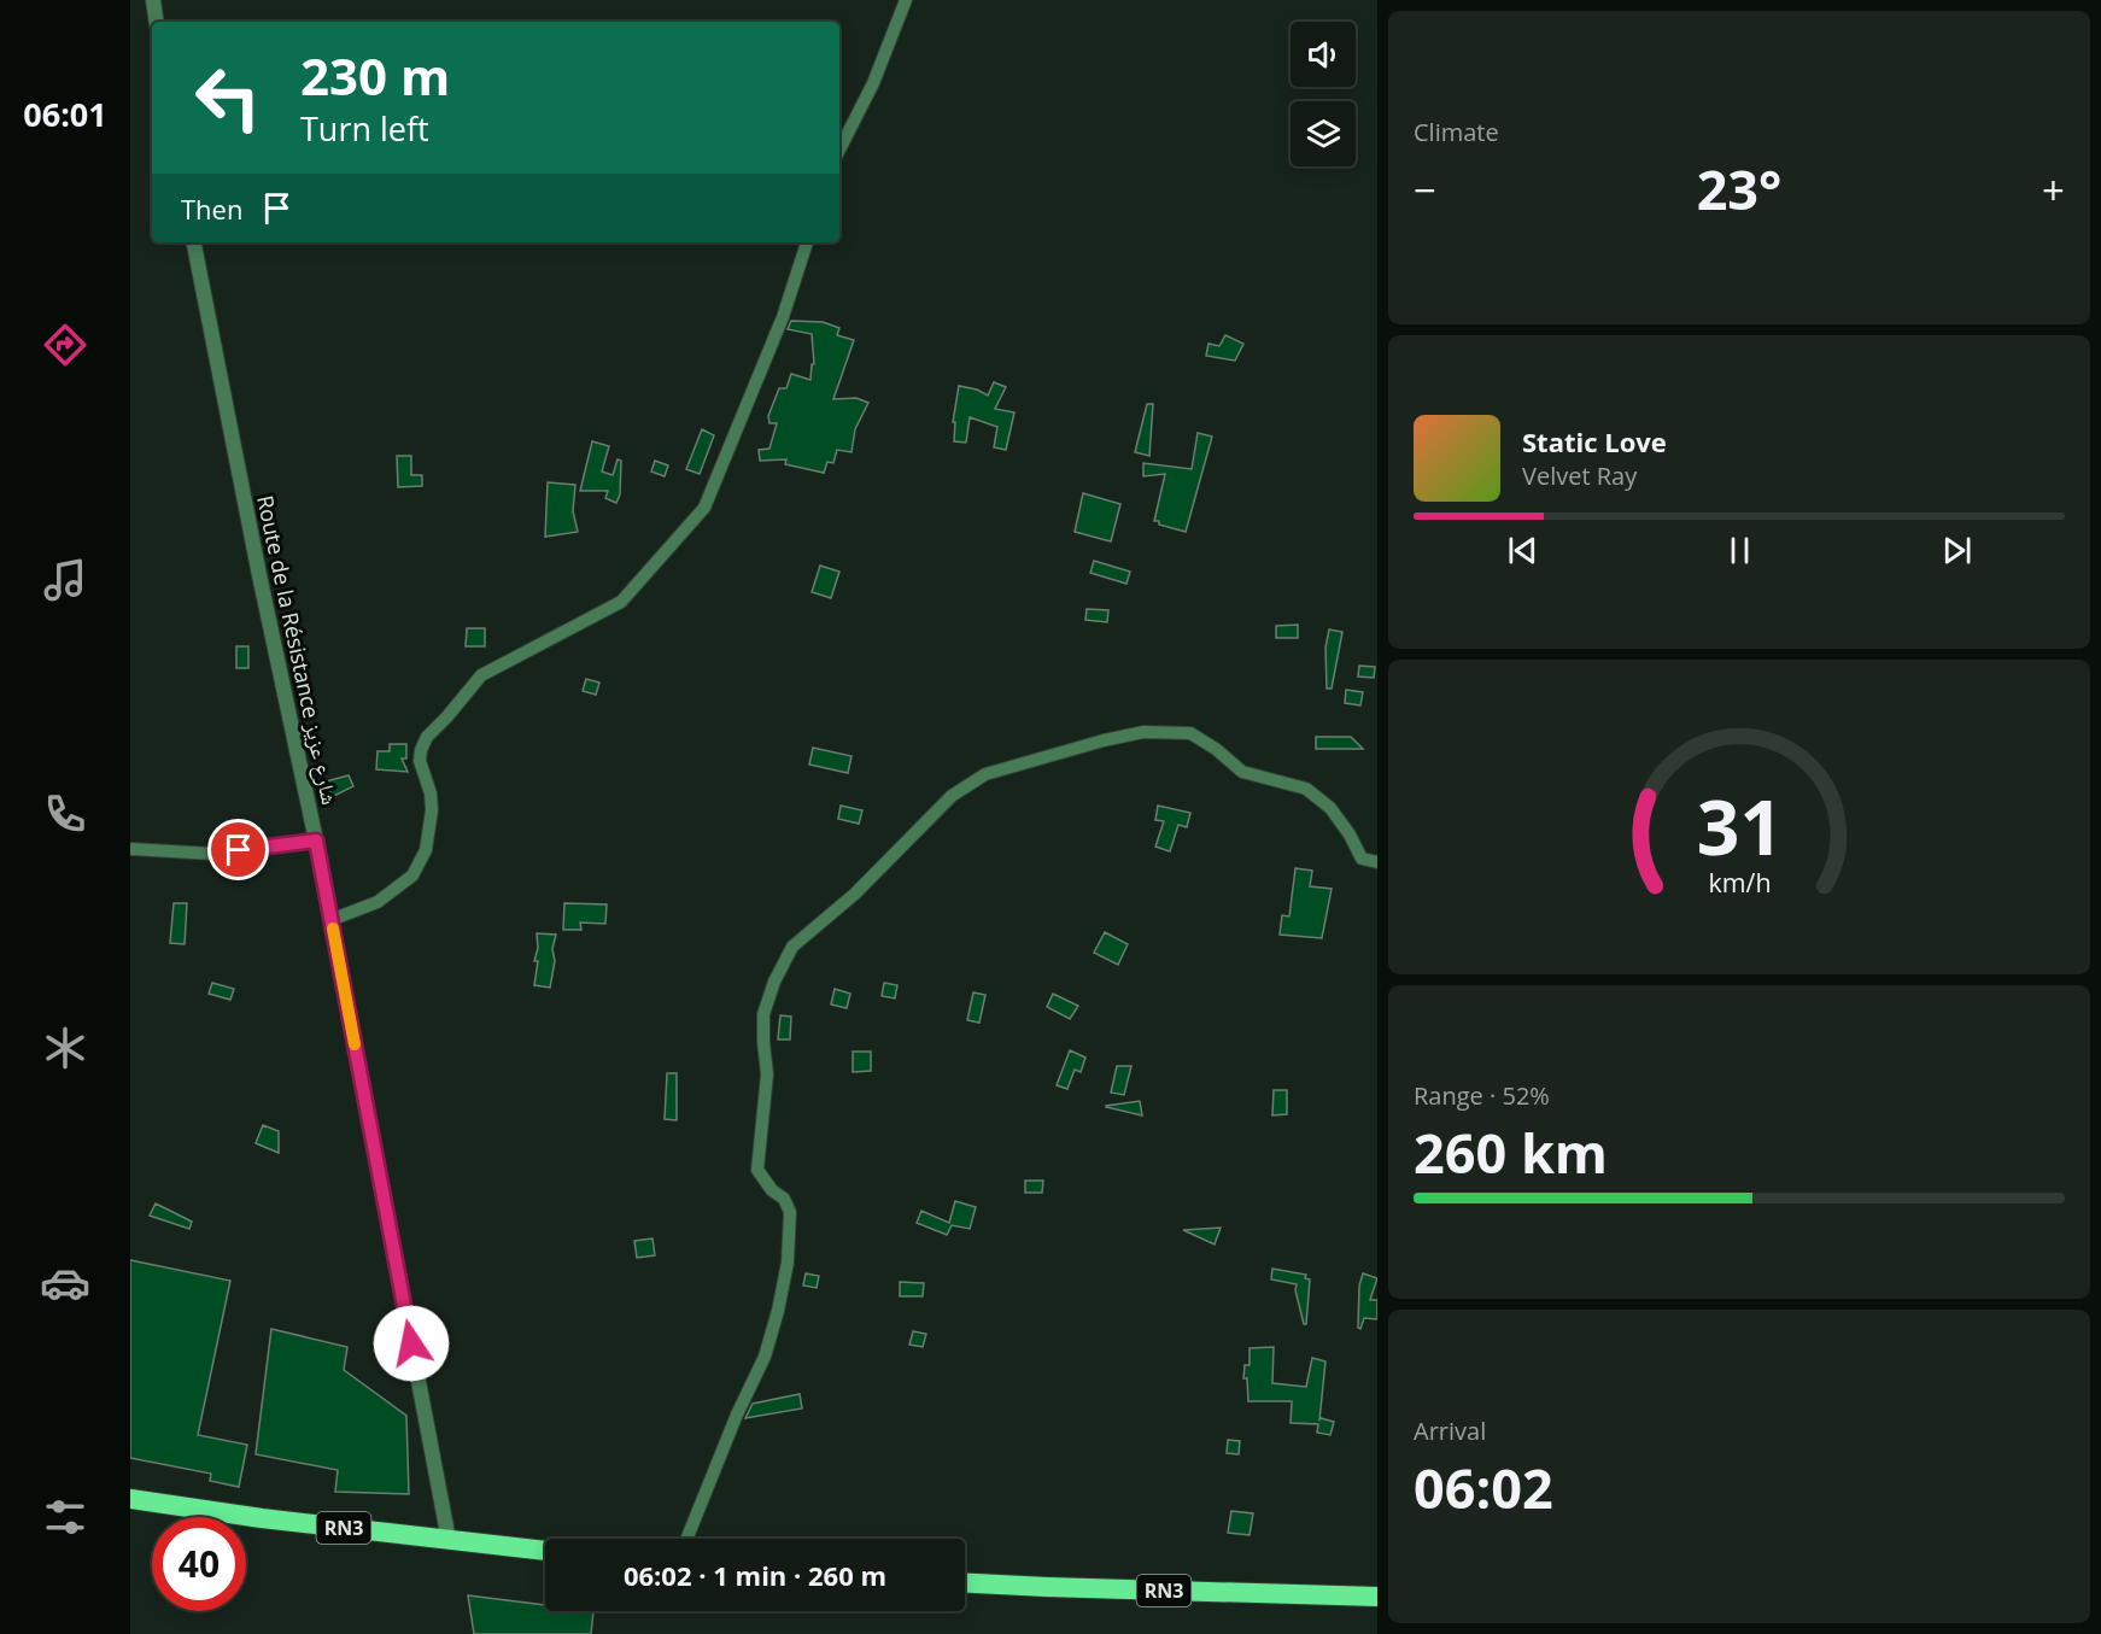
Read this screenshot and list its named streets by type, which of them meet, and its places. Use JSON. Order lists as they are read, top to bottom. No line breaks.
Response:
{"streets":{"highway":["RN3"],"street":["Route de la Résistance شارع عزيز"]},"crossings":[["Route de la Résistance شارع عزيز","RN3"]],"page":{"tabs":"06:01","tile":["Climate",["Range · 52%","260 km"],["Arrival","06:02"]],"turn":["230 m","Turn left"],"heat":["−","23°","+"],"then":"Then","song":["Static Love","Velvet Ray"],"limit":"40","trip":"06:02 · 1 min · 260 m","gauge":["31","km/h"]}}
